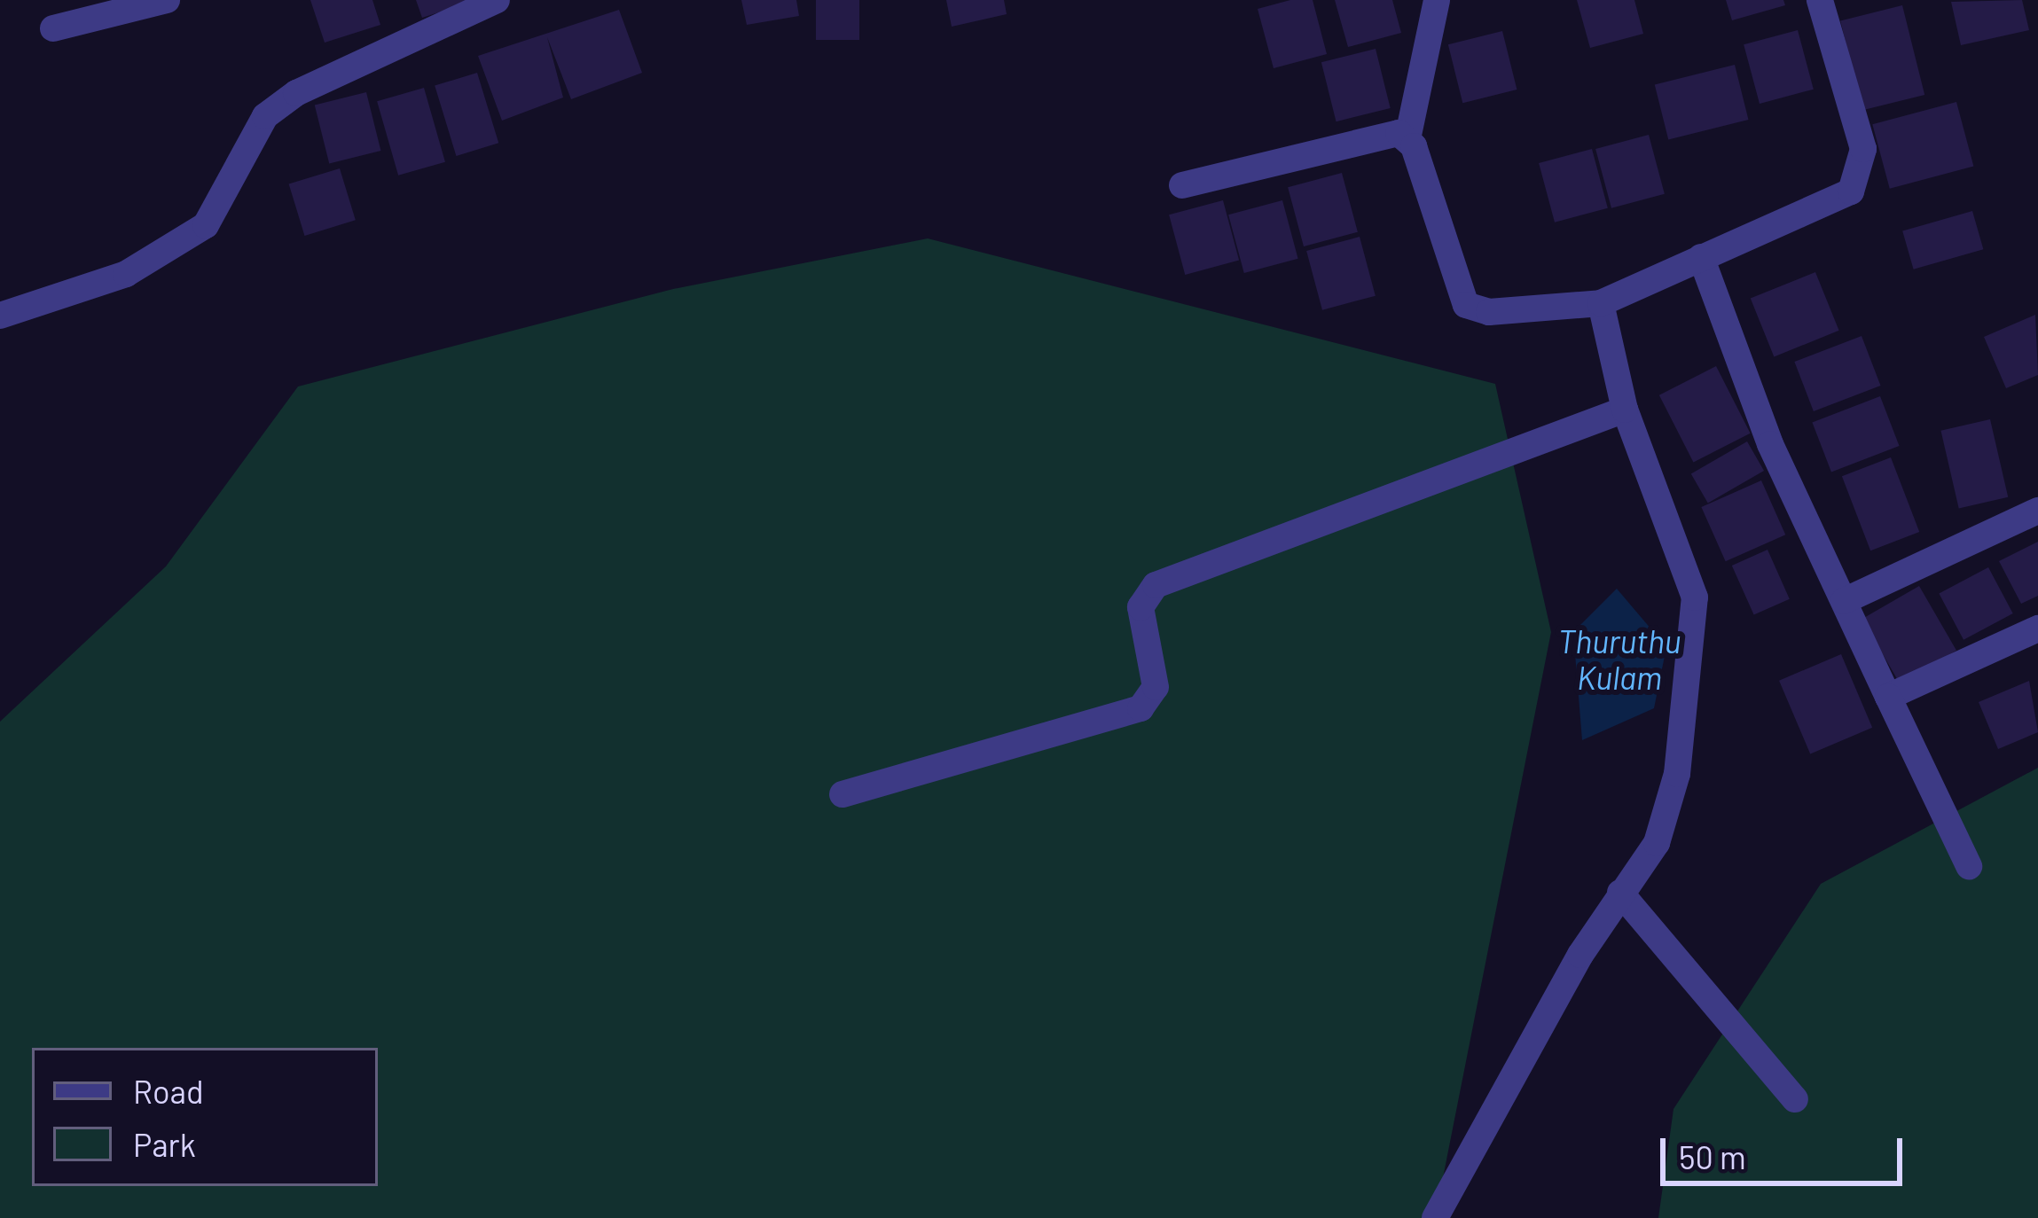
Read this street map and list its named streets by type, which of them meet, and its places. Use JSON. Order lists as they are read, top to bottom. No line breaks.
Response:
{"water":["Thuruthu Kulam"],"legend":["Road","Park"],"scale_bar":"50 m"}
